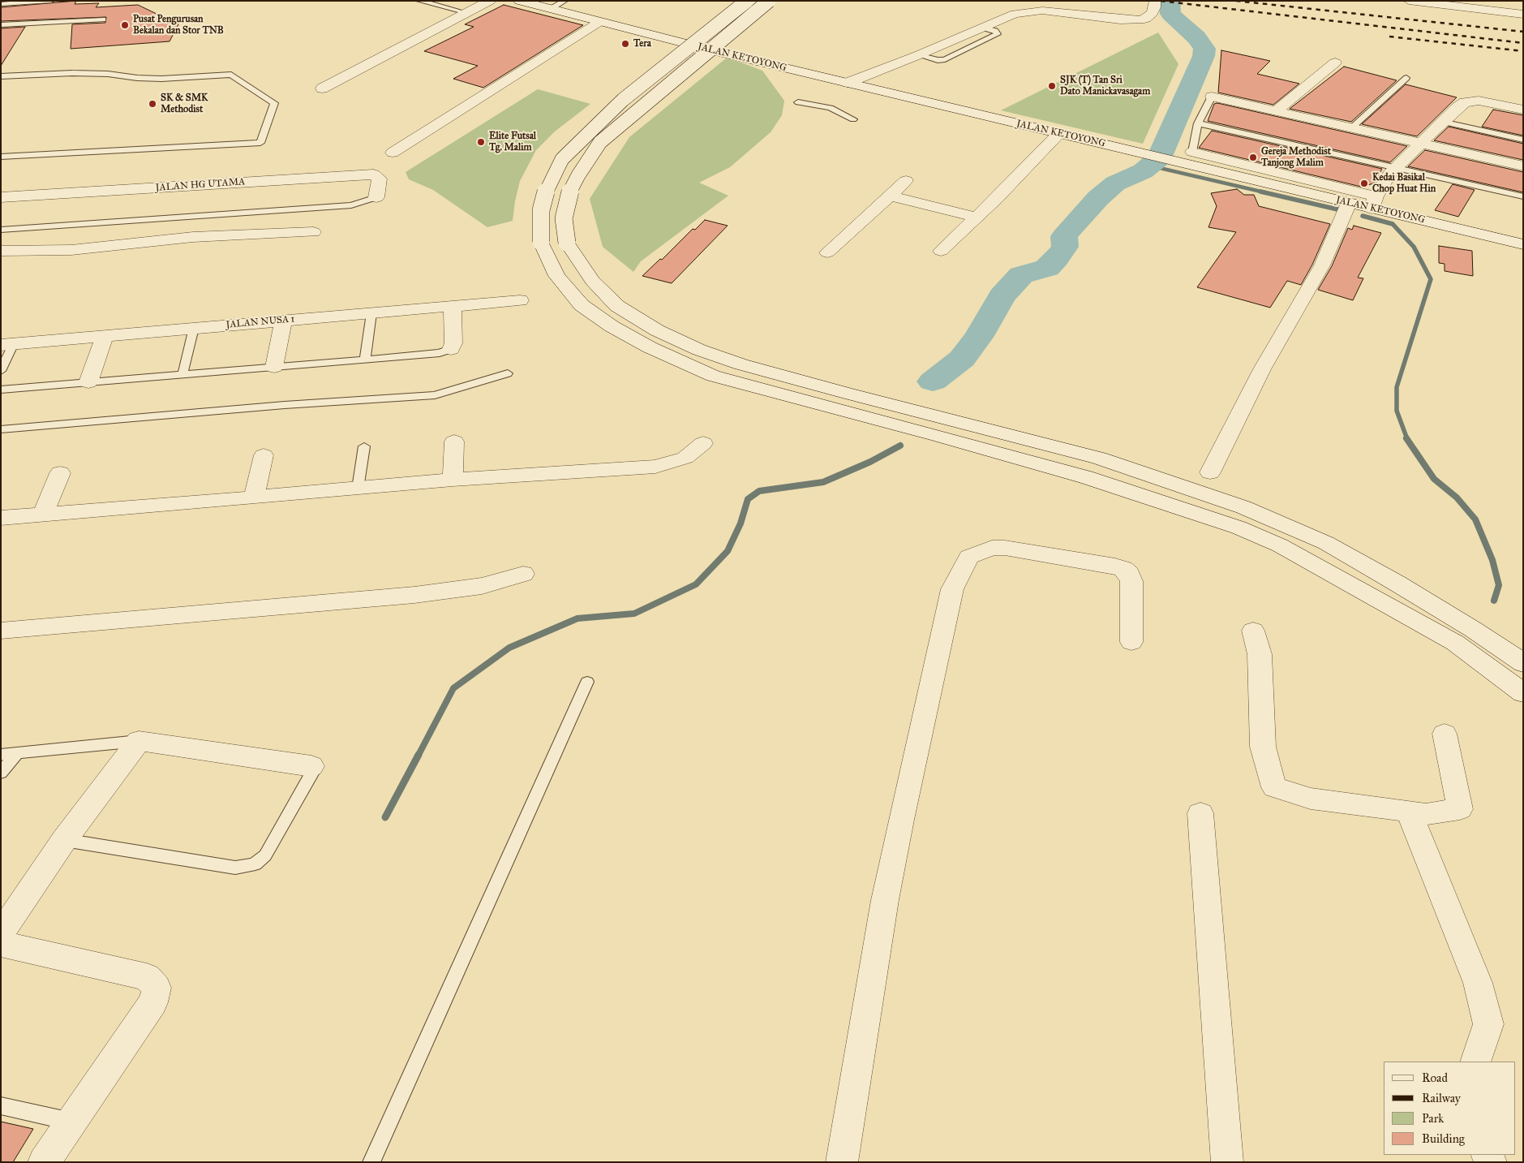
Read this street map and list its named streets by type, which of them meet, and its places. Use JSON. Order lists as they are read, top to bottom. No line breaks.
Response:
{"streets":{"street":["JALAN KETOYONG","JALAN HG UTAMA","JALAN NUSA 1"]},"places":["Pusat Pengurusan Bekalan dan Stor TNB","Tera","SJK (T) Tan Sri Dato Manickavasagam","SK & SMK Methodist","Elite Futsal Tg. Malim","Gereja Methodist Tanjong Malim","Kedai Basikal Chop Huat Hin"],"legend":["Road","Railway","Park","Building"]}
